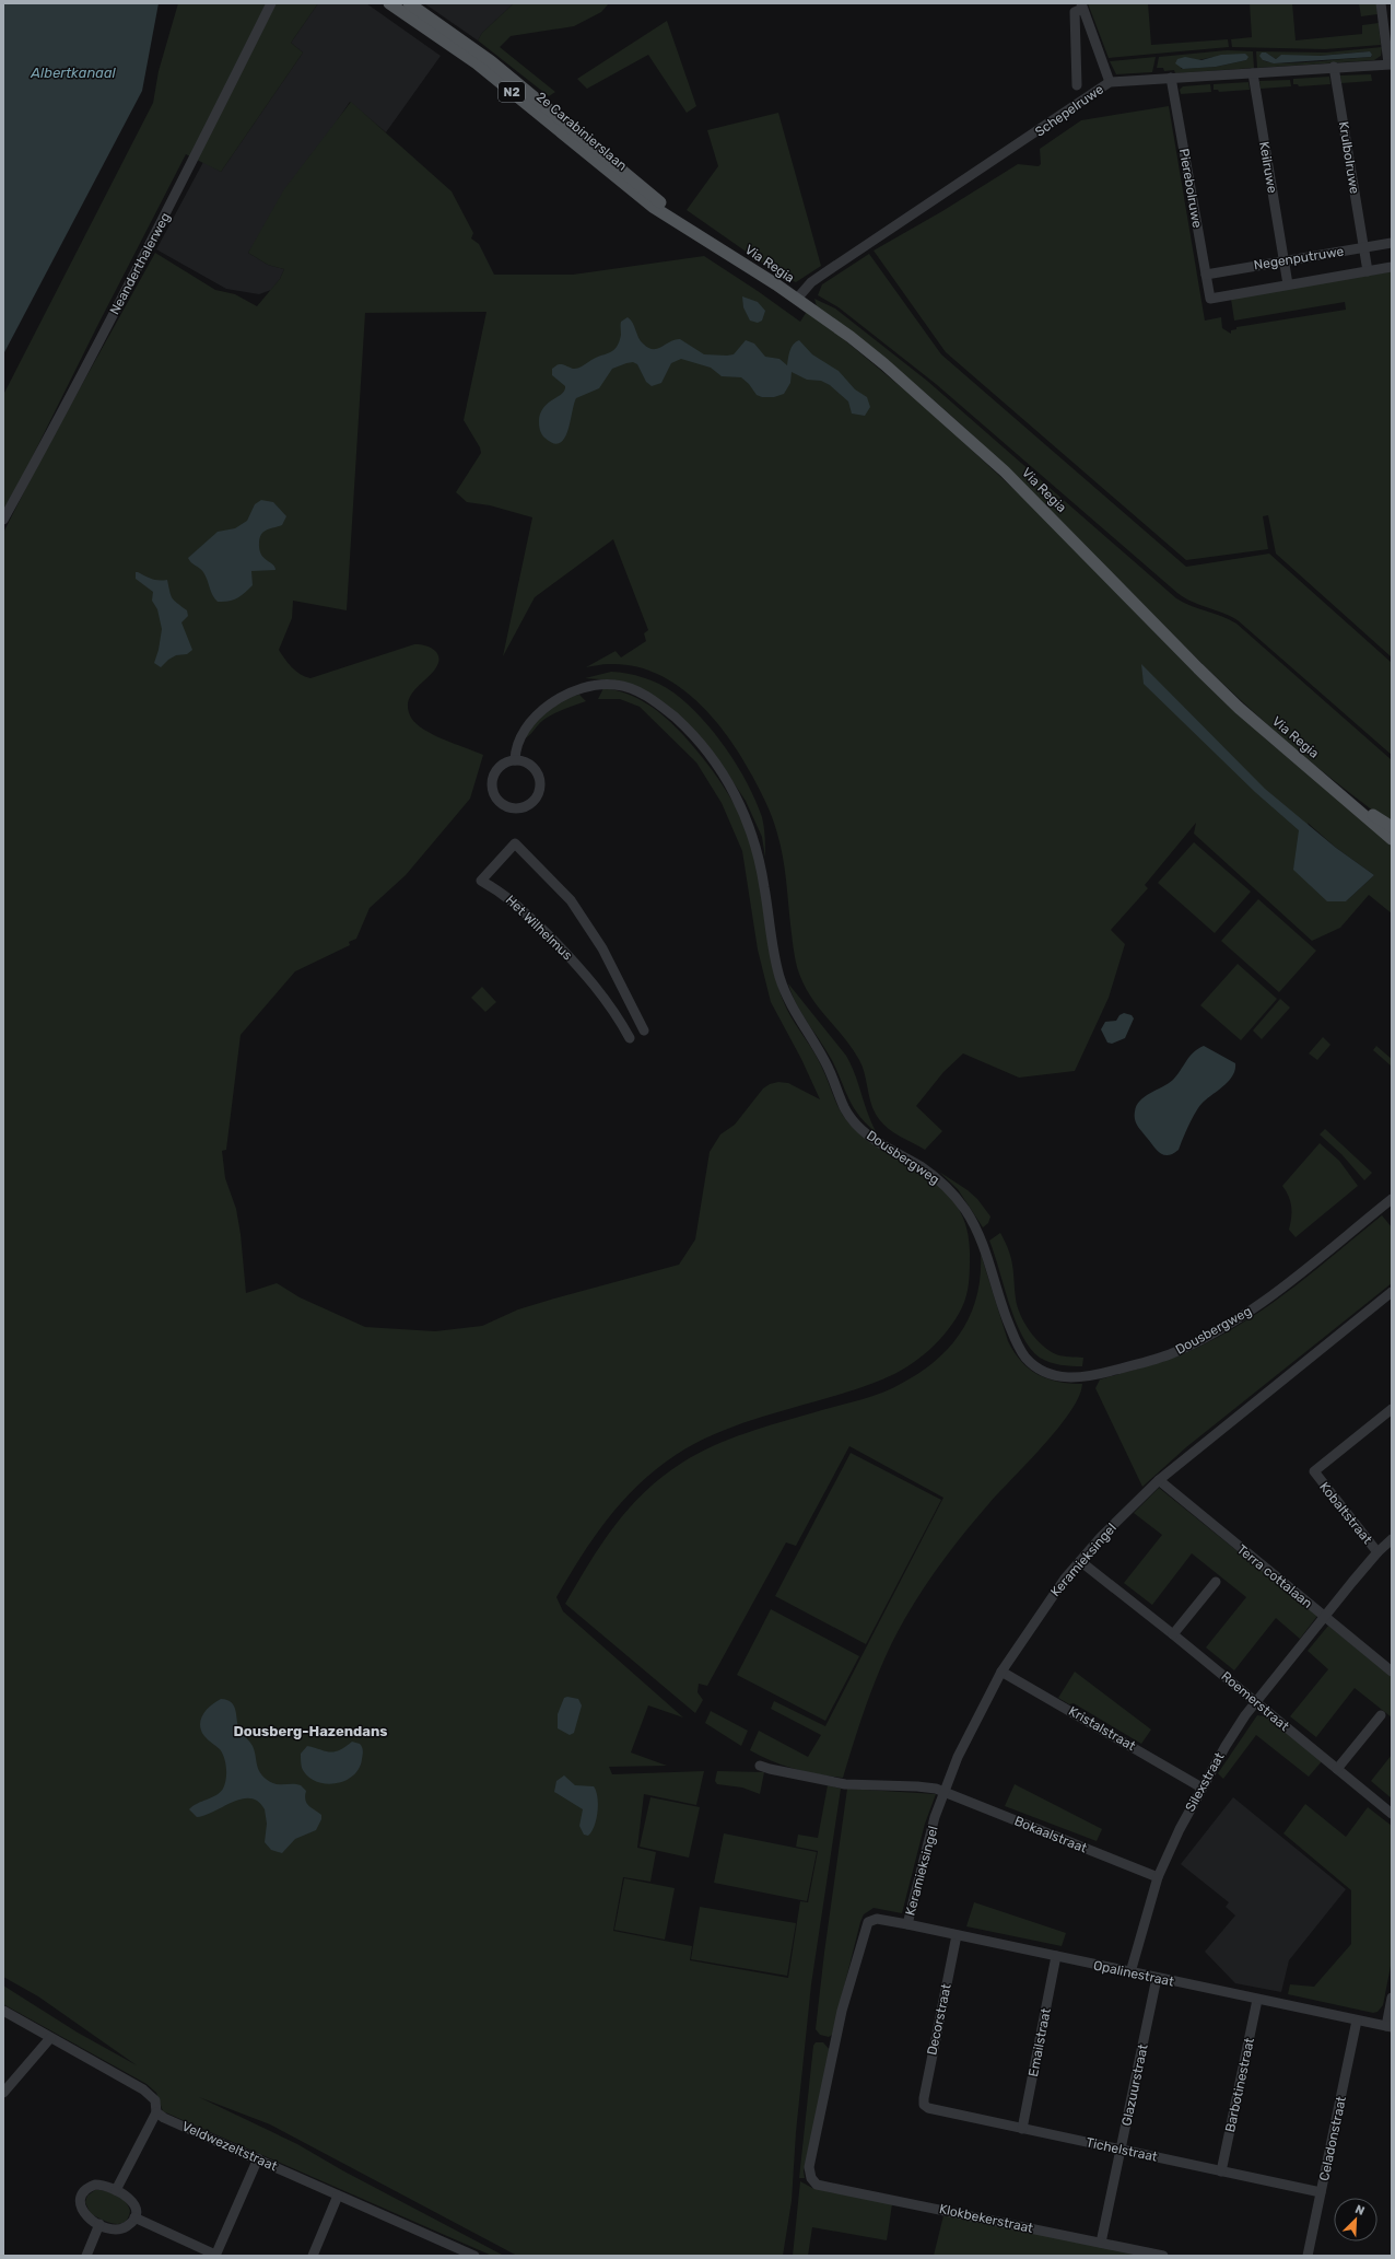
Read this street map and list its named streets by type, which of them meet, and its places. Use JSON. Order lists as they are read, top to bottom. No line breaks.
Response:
{"streets":{"main road":["N2","2e Carabinierslaan","Via Regia"],"street":["Schepelruwe","Krulbolruwe","Keilruwe","Pierebolruwe","Negenputruwe","Neanderthalerweg","Het Wilhelmus","Dousbergweg","Kobaltstraat","Keramieksingel","Terra cottalaan","Roemerstraat","Kristalstraat","Silexstraat","Bokaalstraat","Opalinestraat","Decorstraat","Emailstraat","Glazuurstraat","Barbotinestraat","Celadonstraat","Veldwezeltstraat","Tichelstraat","Klokbekerstraat"]},"crossings":[["Schepelruwe","Krulbolruwe"],["Schepelruwe","Keilruwe"],["Schepelruwe","Pierebolruwe"],["Schepelruwe","Via Regia"],["2e Carabinierslaan","Via Regia"],["Krulbolruwe","Negenputruwe"],["Keilruwe","Negenputruwe"],["Pierebolruwe","Negenputruwe"],["Kobaltstraat","Silexstraat"],["Keramieksingel","Terra cottalaan"],["Keramieksingel","Roemerstraat"],["Keramieksingel","Kristalstraat"],["Keramieksingel","Bokaalstraat"],["Keramieksingel","Opalinestraat"],["Terra cottalaan","Silexstraat"],["Roemerstraat","Silexstraat"],["Kristalstraat","Silexstraat"],["Silexstraat","Bokaalstraat"],["Silexstraat","Opalinestraat"],["Opalinestraat","Decorstraat"],["Opalinestraat","Emailstraat"],["Opalinestraat","Glazuurstraat"],["Opalinestraat","Barbotinestraat"],["Opalinestraat","Celadonstraat"],["Opalinestraat","Klokbekerstraat"],["Decorstraat","Tichelstraat"],["Emailstraat","Tichelstraat"],["Glazuurstraat","Tichelstraat"],["Glazuurstraat","Klokbekerstraat"],["Barbotinestraat","Tichelstraat"],["Celadonstraat","Tichelstraat"]],"districts":["Dousberg-Hazendans"],"water":["Albertkanaal"],"north":"top right"}
